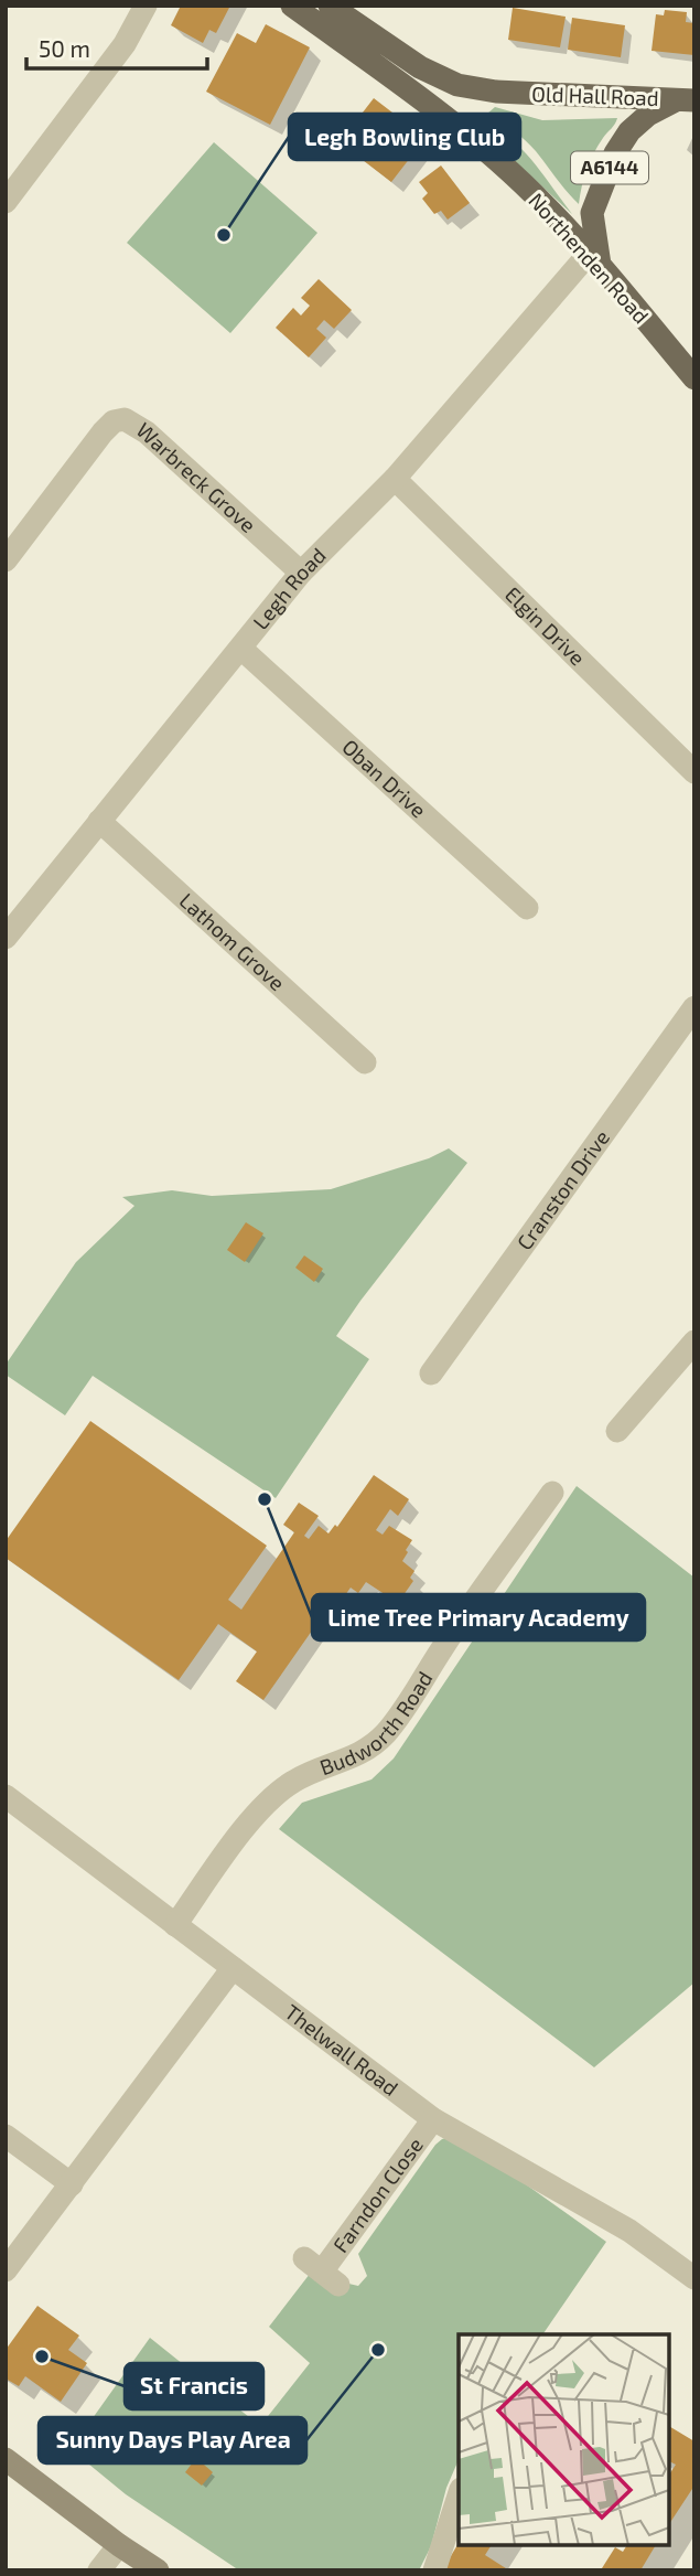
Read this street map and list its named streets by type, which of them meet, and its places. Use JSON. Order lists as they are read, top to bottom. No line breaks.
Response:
{"streets":{"main road":["Old Hall Road","A6144","Northenden Road"],"street":["Warbreck Grove","Legh Road","Elgin Drive","Oban Drive","Lathom Grove","Cranston Drive","Budworth Road","Thelwall Road","Farndon Close"]},"crossings":[["Old Hall Road","A6144"],["A6144","Northenden Road"],["A6144","Legh Road"],["Northenden Road","Legh Road"],["Warbreck Grove","Legh Road"],["Legh Road","Elgin Drive"],["Legh Road","Oban Drive"],["Legh Road","Lathom Grove"],["Budworth Road","Thelwall Road"],["Thelwall Road","Farndon Close"]],"places":["Legh Bowling Club","Lime Tree Primary Academy","Sunny Days Play Area","St Francis"],"scale_bar":"50 m"}
